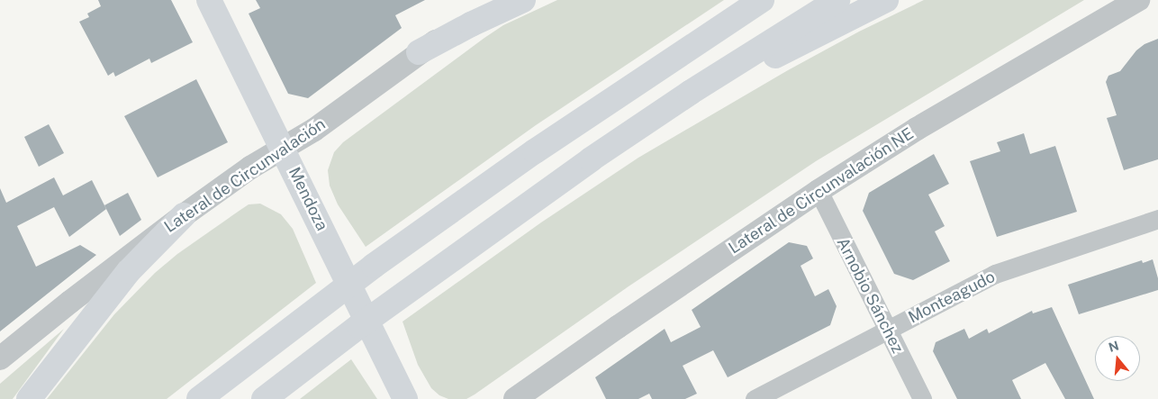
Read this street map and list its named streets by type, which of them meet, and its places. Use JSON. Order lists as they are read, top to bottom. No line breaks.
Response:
{"streets":{"main road":["Mendoza"],"street":["Lateral de Circunvalación","Lateral de Circunvalación NE","Arnobio Sánchez","Monteagudo"]},"crossings":[["Lateral de Circunvalación","Mendoza"],["Lateral de Circunvalación NE","Arnobio Sánchez"],["Arnobio Sánchez","Monteagudo"]],"north":"top"}
